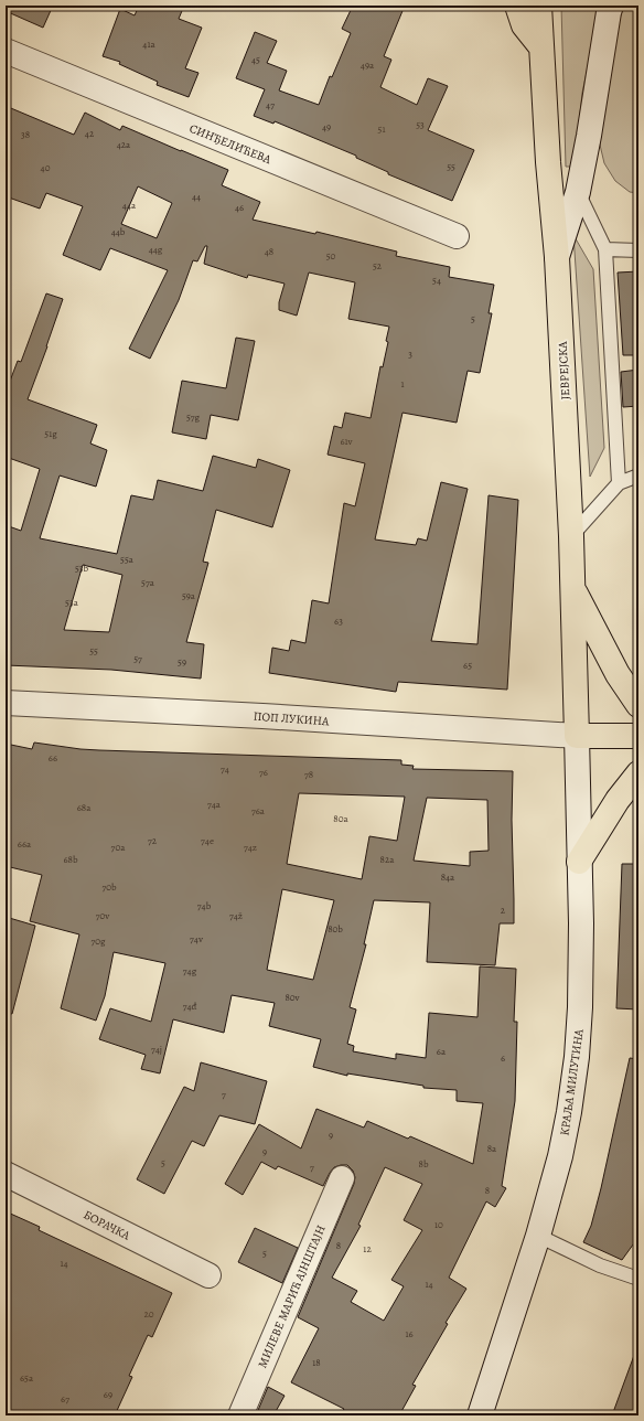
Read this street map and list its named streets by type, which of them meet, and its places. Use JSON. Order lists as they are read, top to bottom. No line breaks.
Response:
{"streets":{"main road":["ЈЕВРЕЈСКА"],"street":["СИНЂЕЛИЋЕВА","ПОП ЛУКИНА","КРАЉА МИЛУТИНА","БОРАЧКА","МИЛЕВЕ МАРИЋ АЈНШТАЈН"]},"crossings":[["ЈЕВРЕЈСКА","ПОП ЛУКИНА"],["ЈЕВРЕЈСКА","КРАЉА МИЛУТИНА"],["ПОП ЛУКИНА","КРАЉА МИЛУТИНА"]],"house_numbers":["41a","45","49a","47","53","49","51","42","38","42a","55","40","44","44a","46","44b","44g","48","50","52","54","5","3","1","57g","51g","61v","55a","53b","57a","59a","53a","63","55","57","59","65","66","74","76","78","74a","68a","76a","80a","72","74e","66a","70a","74z","68b","82a","84a","70b","74b","2","70v","74ž","80b","74v","70g","74g","80v","74đ","74j","6a","6","7","9","8a","9","5","8b","7","8","10","8","12","5","14","14","20","16","18","65a","69","67"]}
